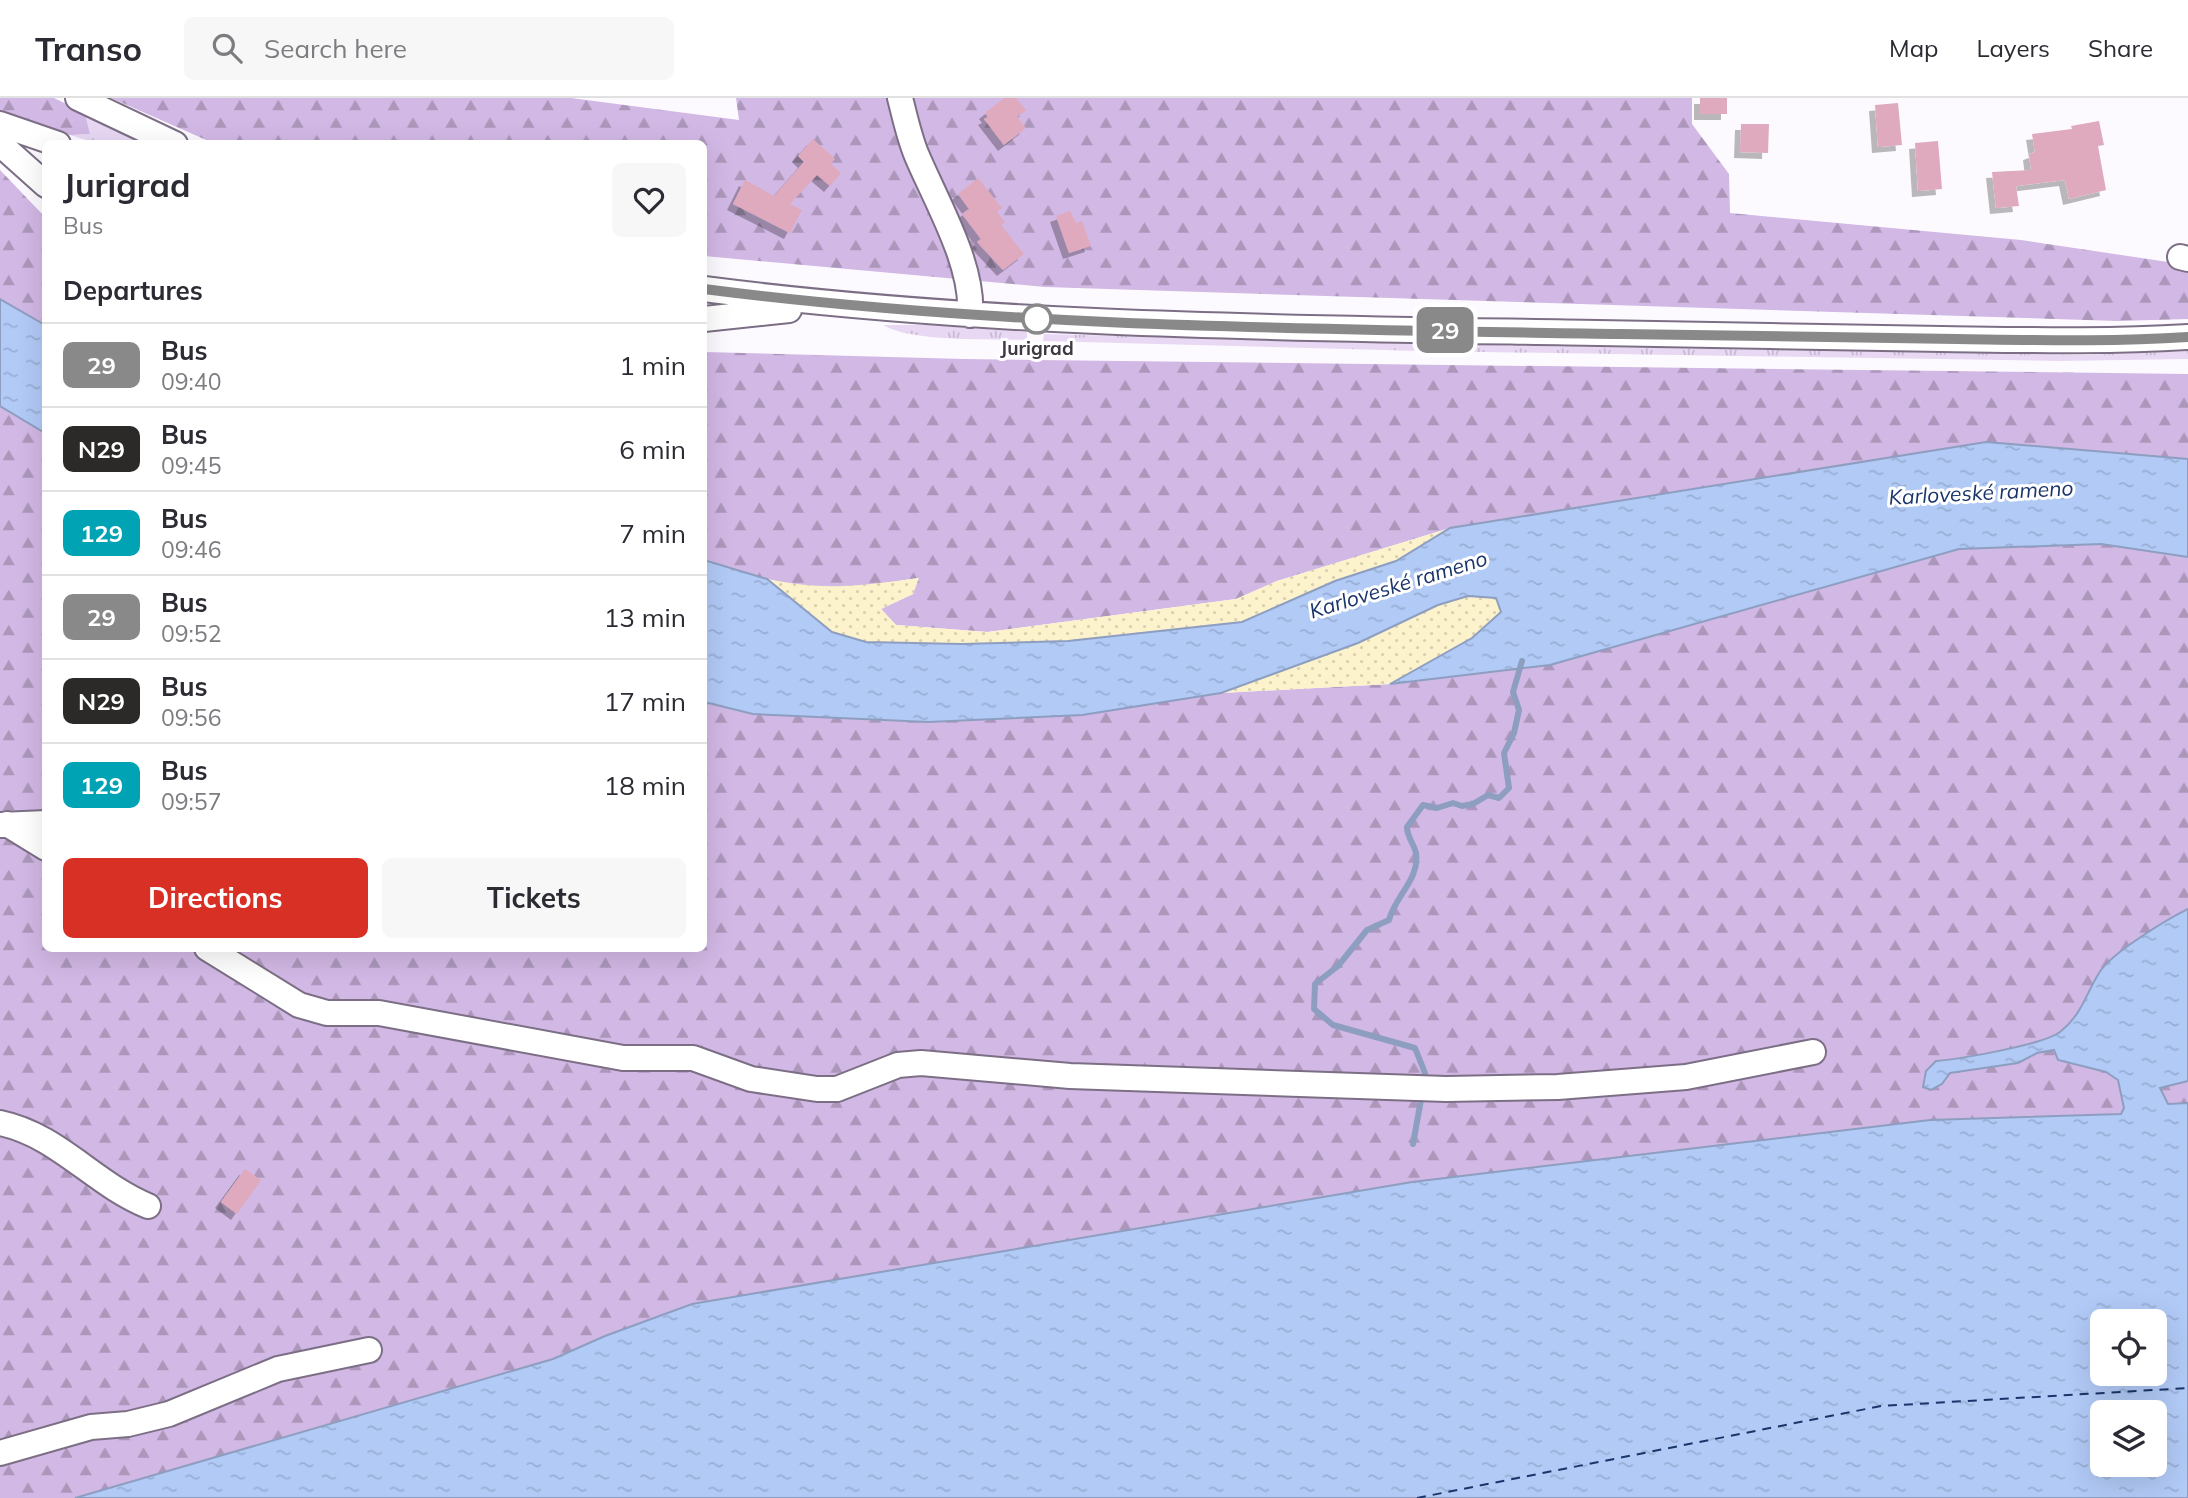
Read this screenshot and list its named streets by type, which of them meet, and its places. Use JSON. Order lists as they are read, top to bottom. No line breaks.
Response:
{"water":["Karloveské rameno"],"places":["Jurigrad"],"lines":["bus line 29"],"page":{"header":"Transo","search":"Search here","nav":["Map","Layers","Share"],"on_map":"29","heading":[["Jurigrad","Bus"],"Departures"],"list":[{"mark":"29","name":"Bus","note":"09:40","value":"1 min"},{"mark":"N29","name":"Bus","note":"09:45","value":"6 min"},{"mark":"129","name":"Bus","note":"09:46","value":"7 min"},{"mark":"29","name":"Bus","note":"09:52","value":"13 min"},{"mark":"N29","name":"Bus","note":"09:56","value":"17 min"},{"mark":"129","name":"Bus","note":"09:57","value":"18 min"}],"buttons":["Directions","Tickets"]}}
